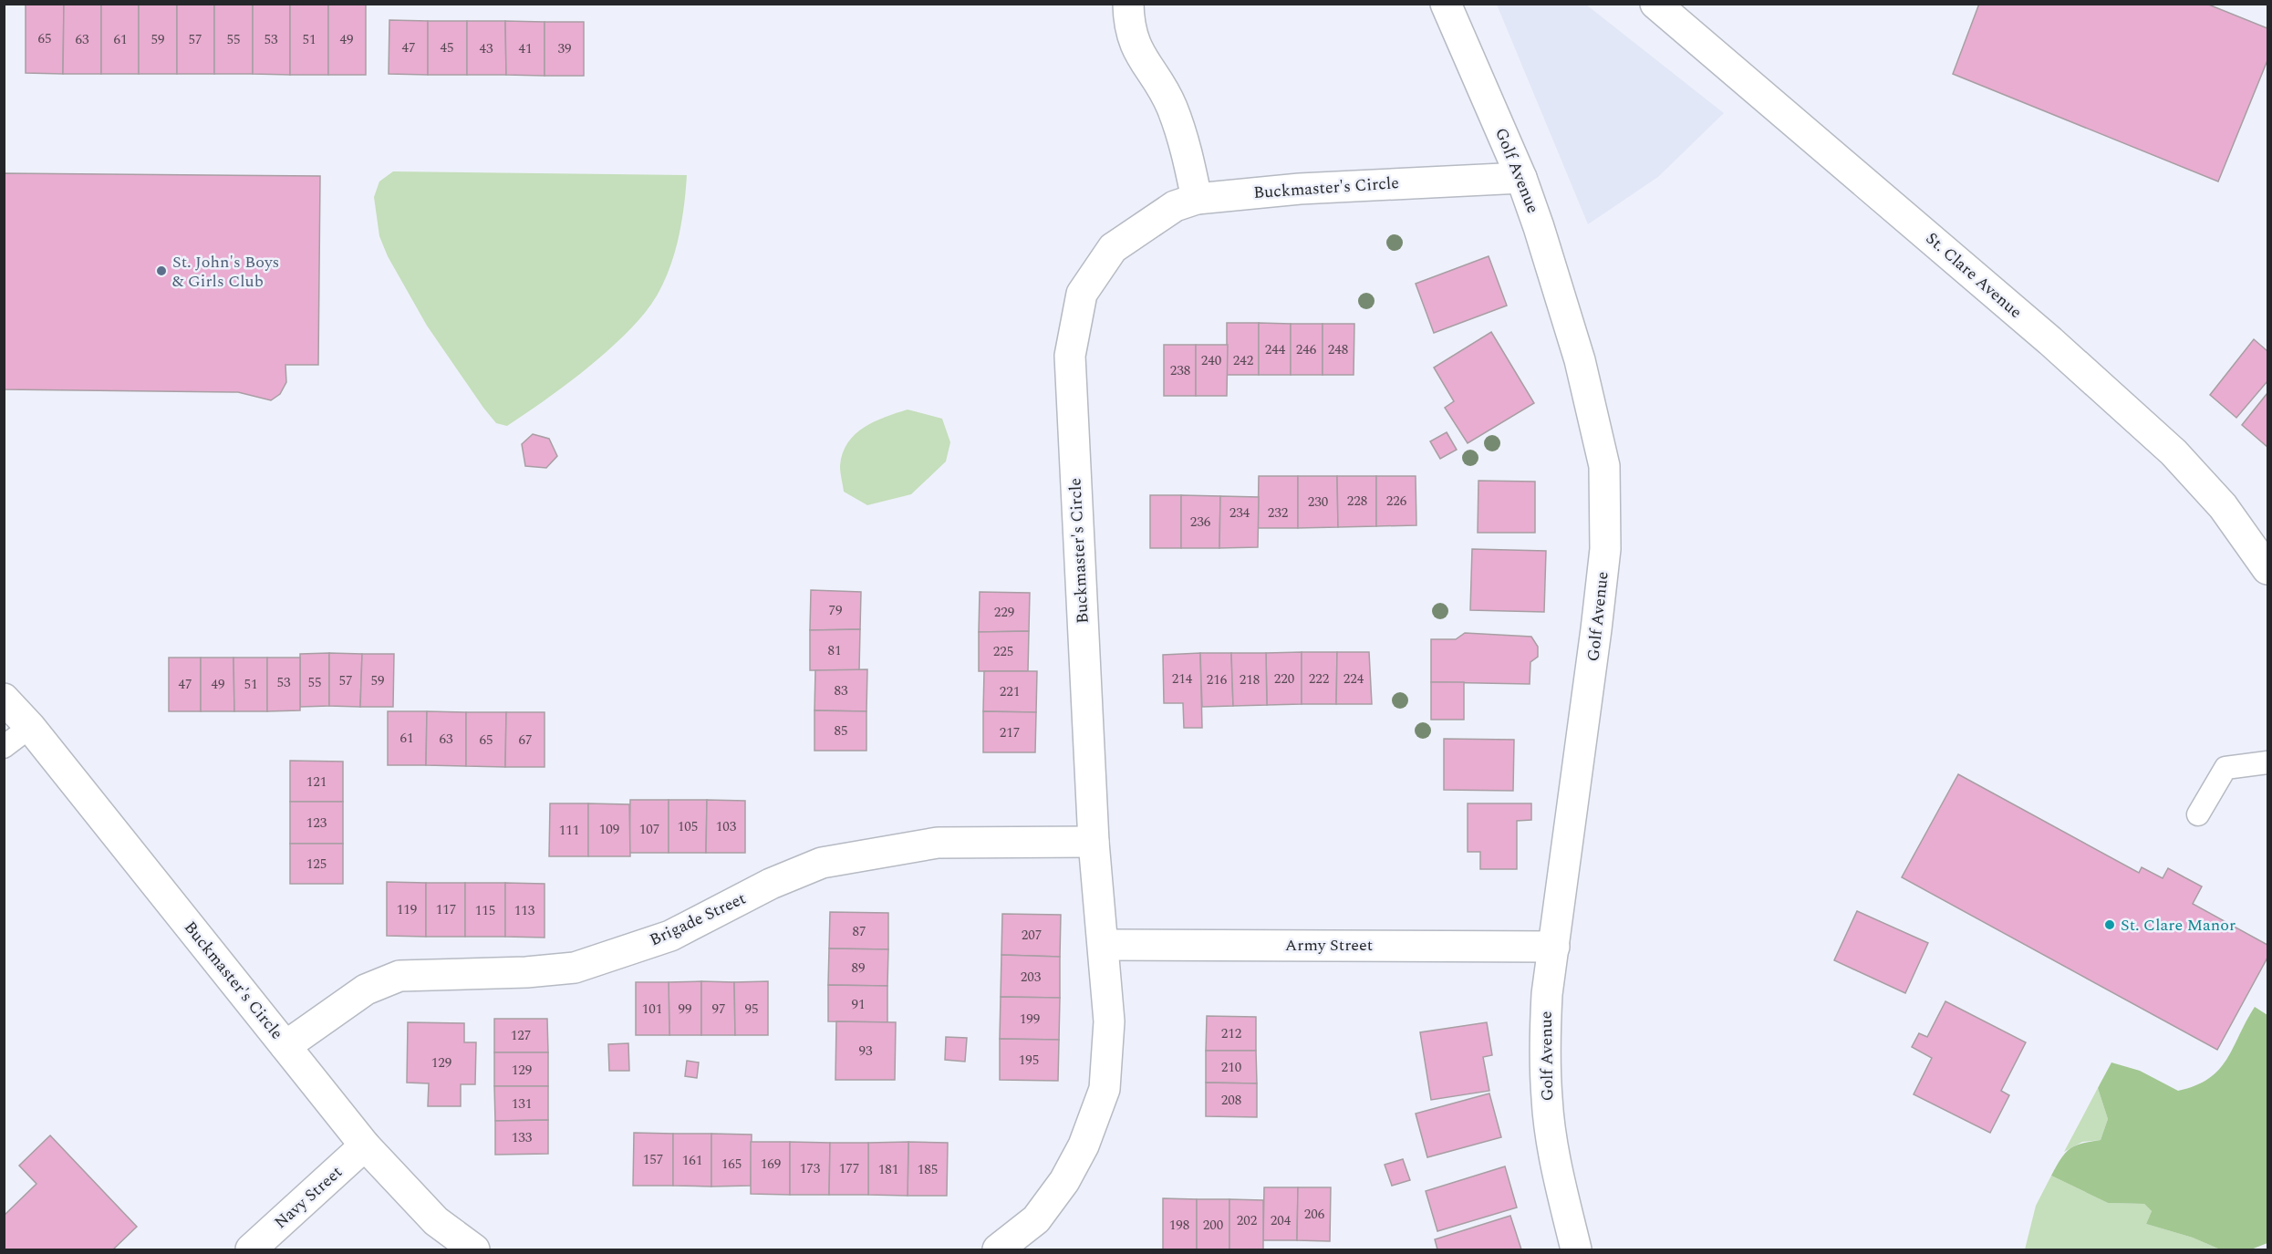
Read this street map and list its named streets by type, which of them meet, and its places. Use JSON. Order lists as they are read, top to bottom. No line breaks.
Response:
{"streets":{"street":["Golf Avenue","Buckmaster's Circle","St. Clare Avenue","Brigade Street","Army Street","Navy Street"]},"crossings":[["Golf Avenue","Buckmaster's Circle"],["Golf Avenue","Army Street"],["Buckmaster's Circle","Brigade Street"],["Buckmaster's Circle","Army Street"],["Buckmaster's Circle","Navy Street"]],"places":["St. John's Boys & Girls Club","St. Clare Manor"],"house_numbers":["65","63","61","59","57","55","53","51","49","47","45","43","41","39","244","246","248","240","242","238","228","226","230","234","232","236","79","229","81","225","214","220","222","224","216","218","57","59","53","55","47","49","51","83","221","85","217","61","63","65","67","121","123","105","103","109","107","111","125","119","117","115","113","87","207","89","203","91","101","99","97","95","199","212","127","93","195","129","210","129","208","131","133","157","161","165","169","173","177","181","185","206","202","204","198","200"]}
